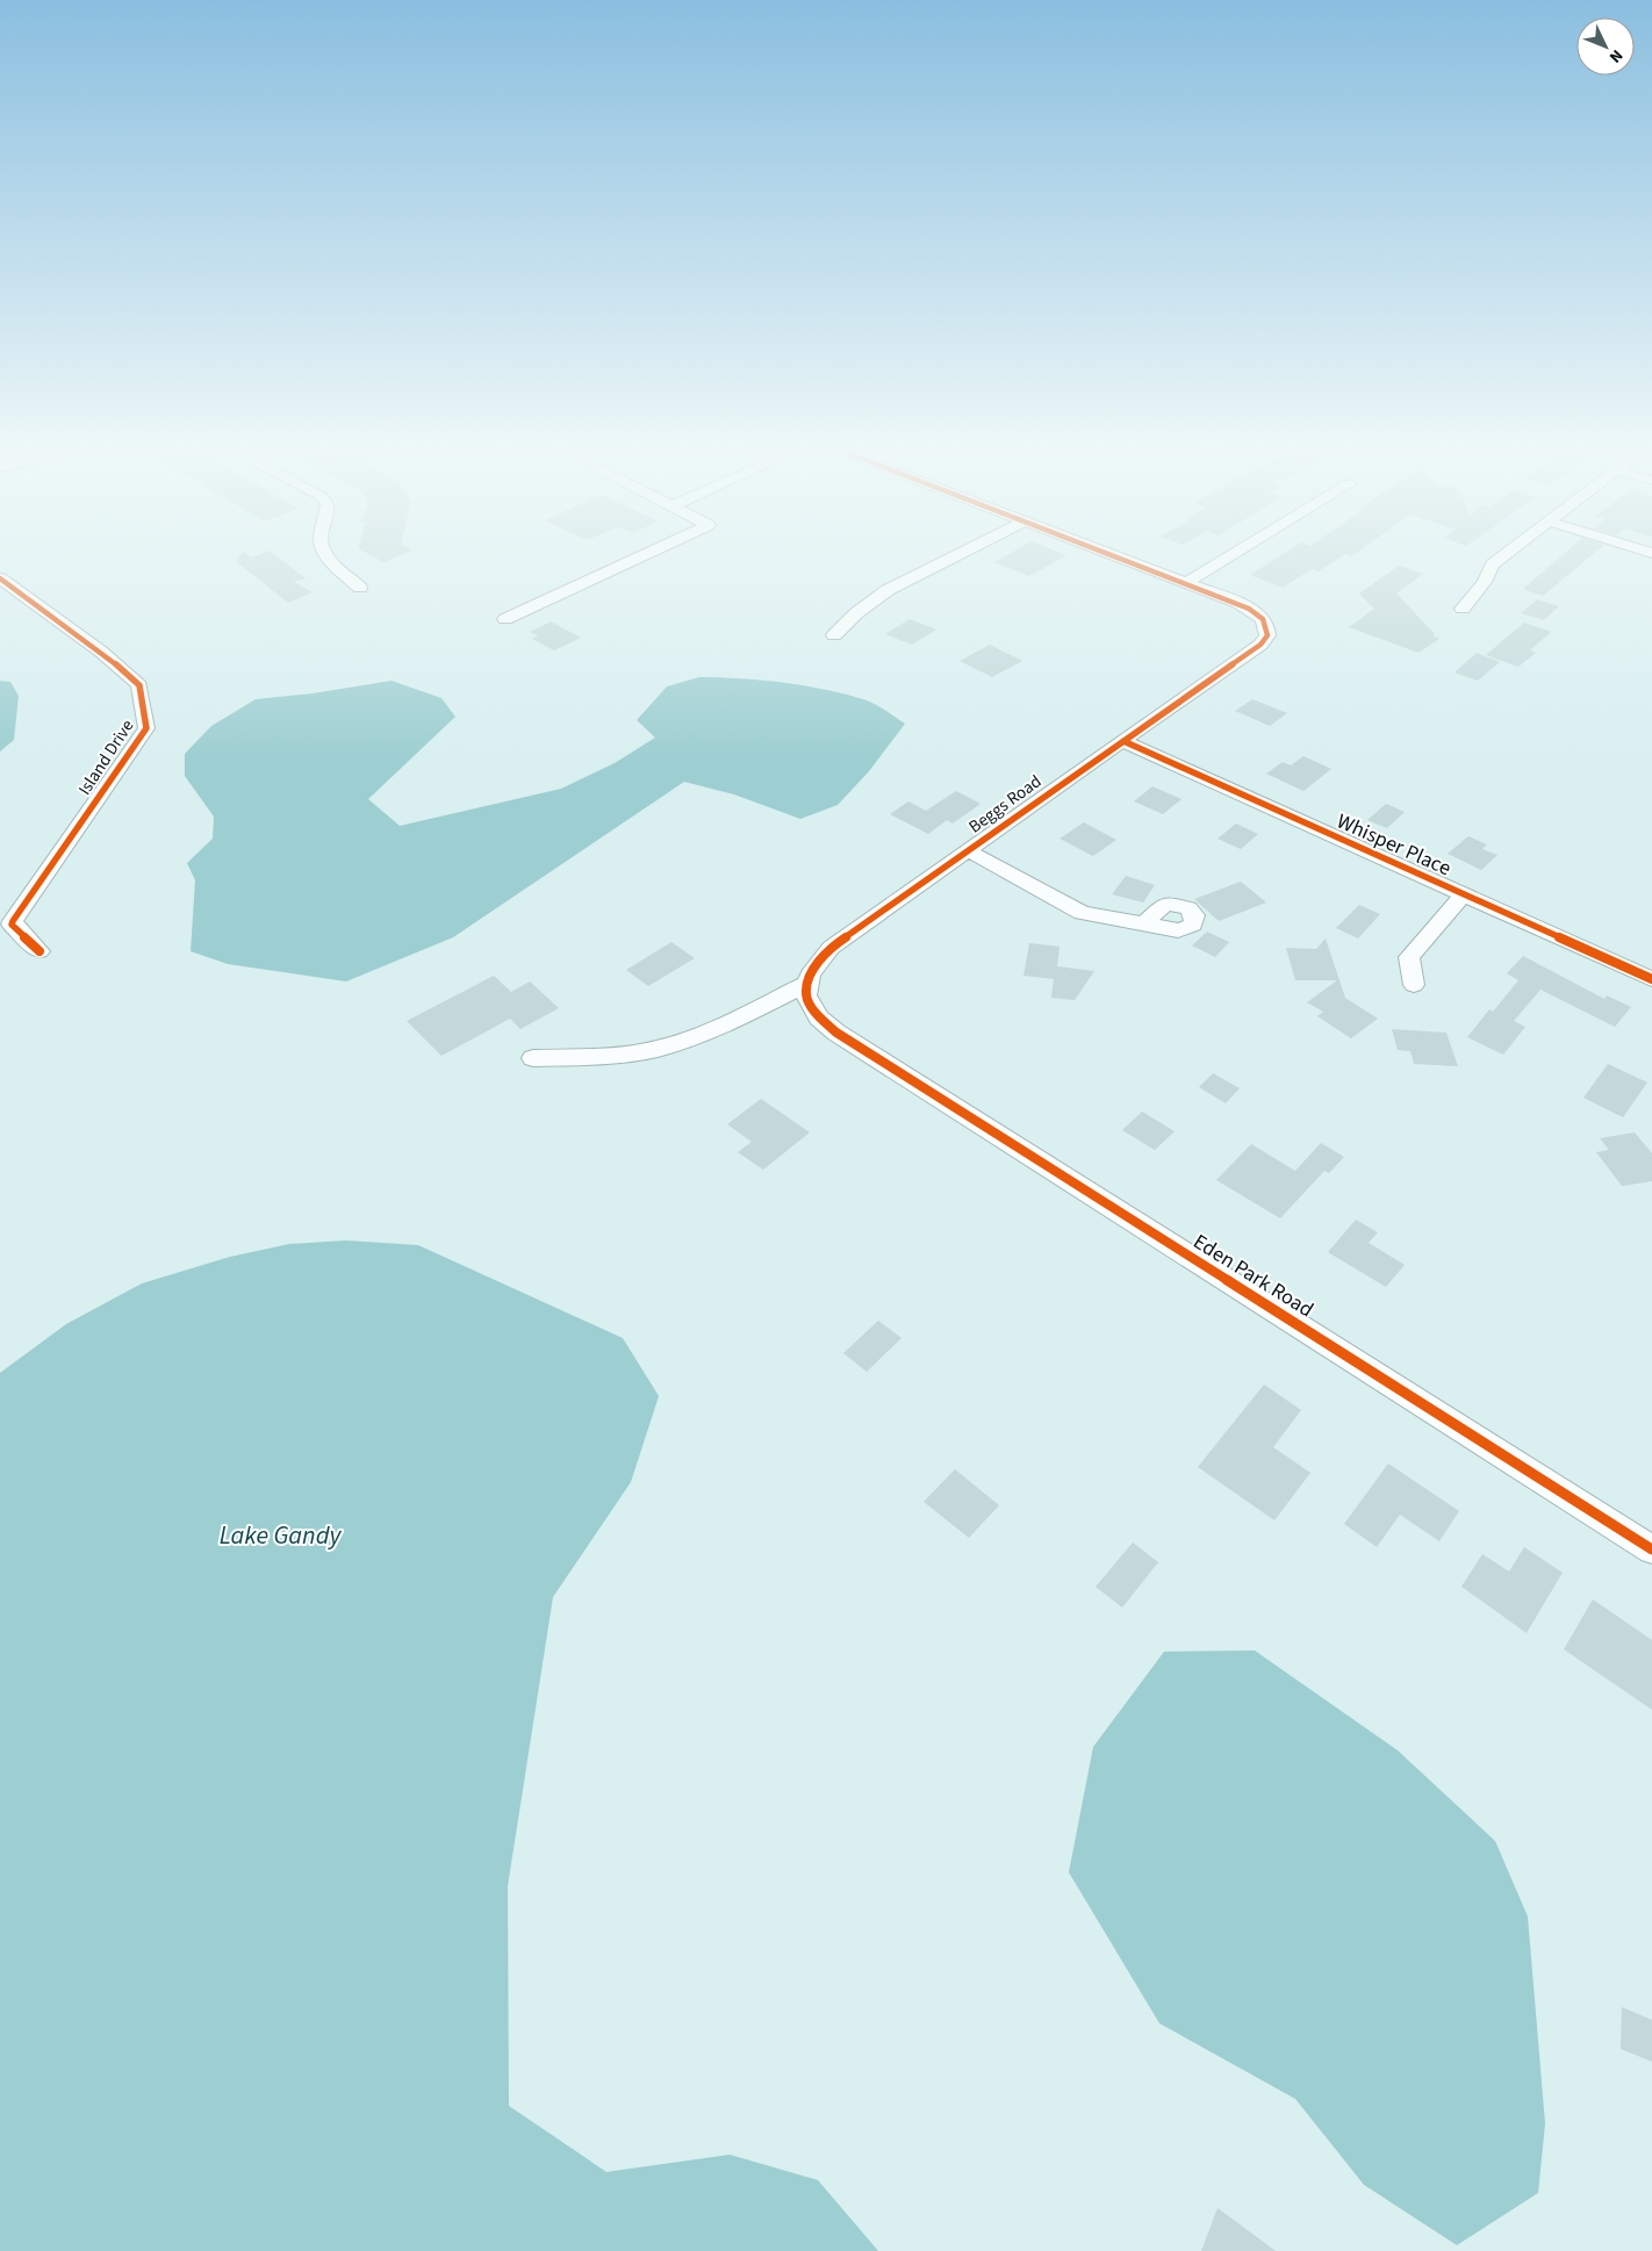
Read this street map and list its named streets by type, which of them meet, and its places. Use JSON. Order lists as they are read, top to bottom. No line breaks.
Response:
{"streets":{"street":["Island Drive","Beggs Road","Whisper Place","Eden Park Road"]},"crossings":[["Beggs Road","Whisper Place"],["Beggs Road","Eden Park Road"]],"water":["Lake Gandy"],"north":"bottom right"}
